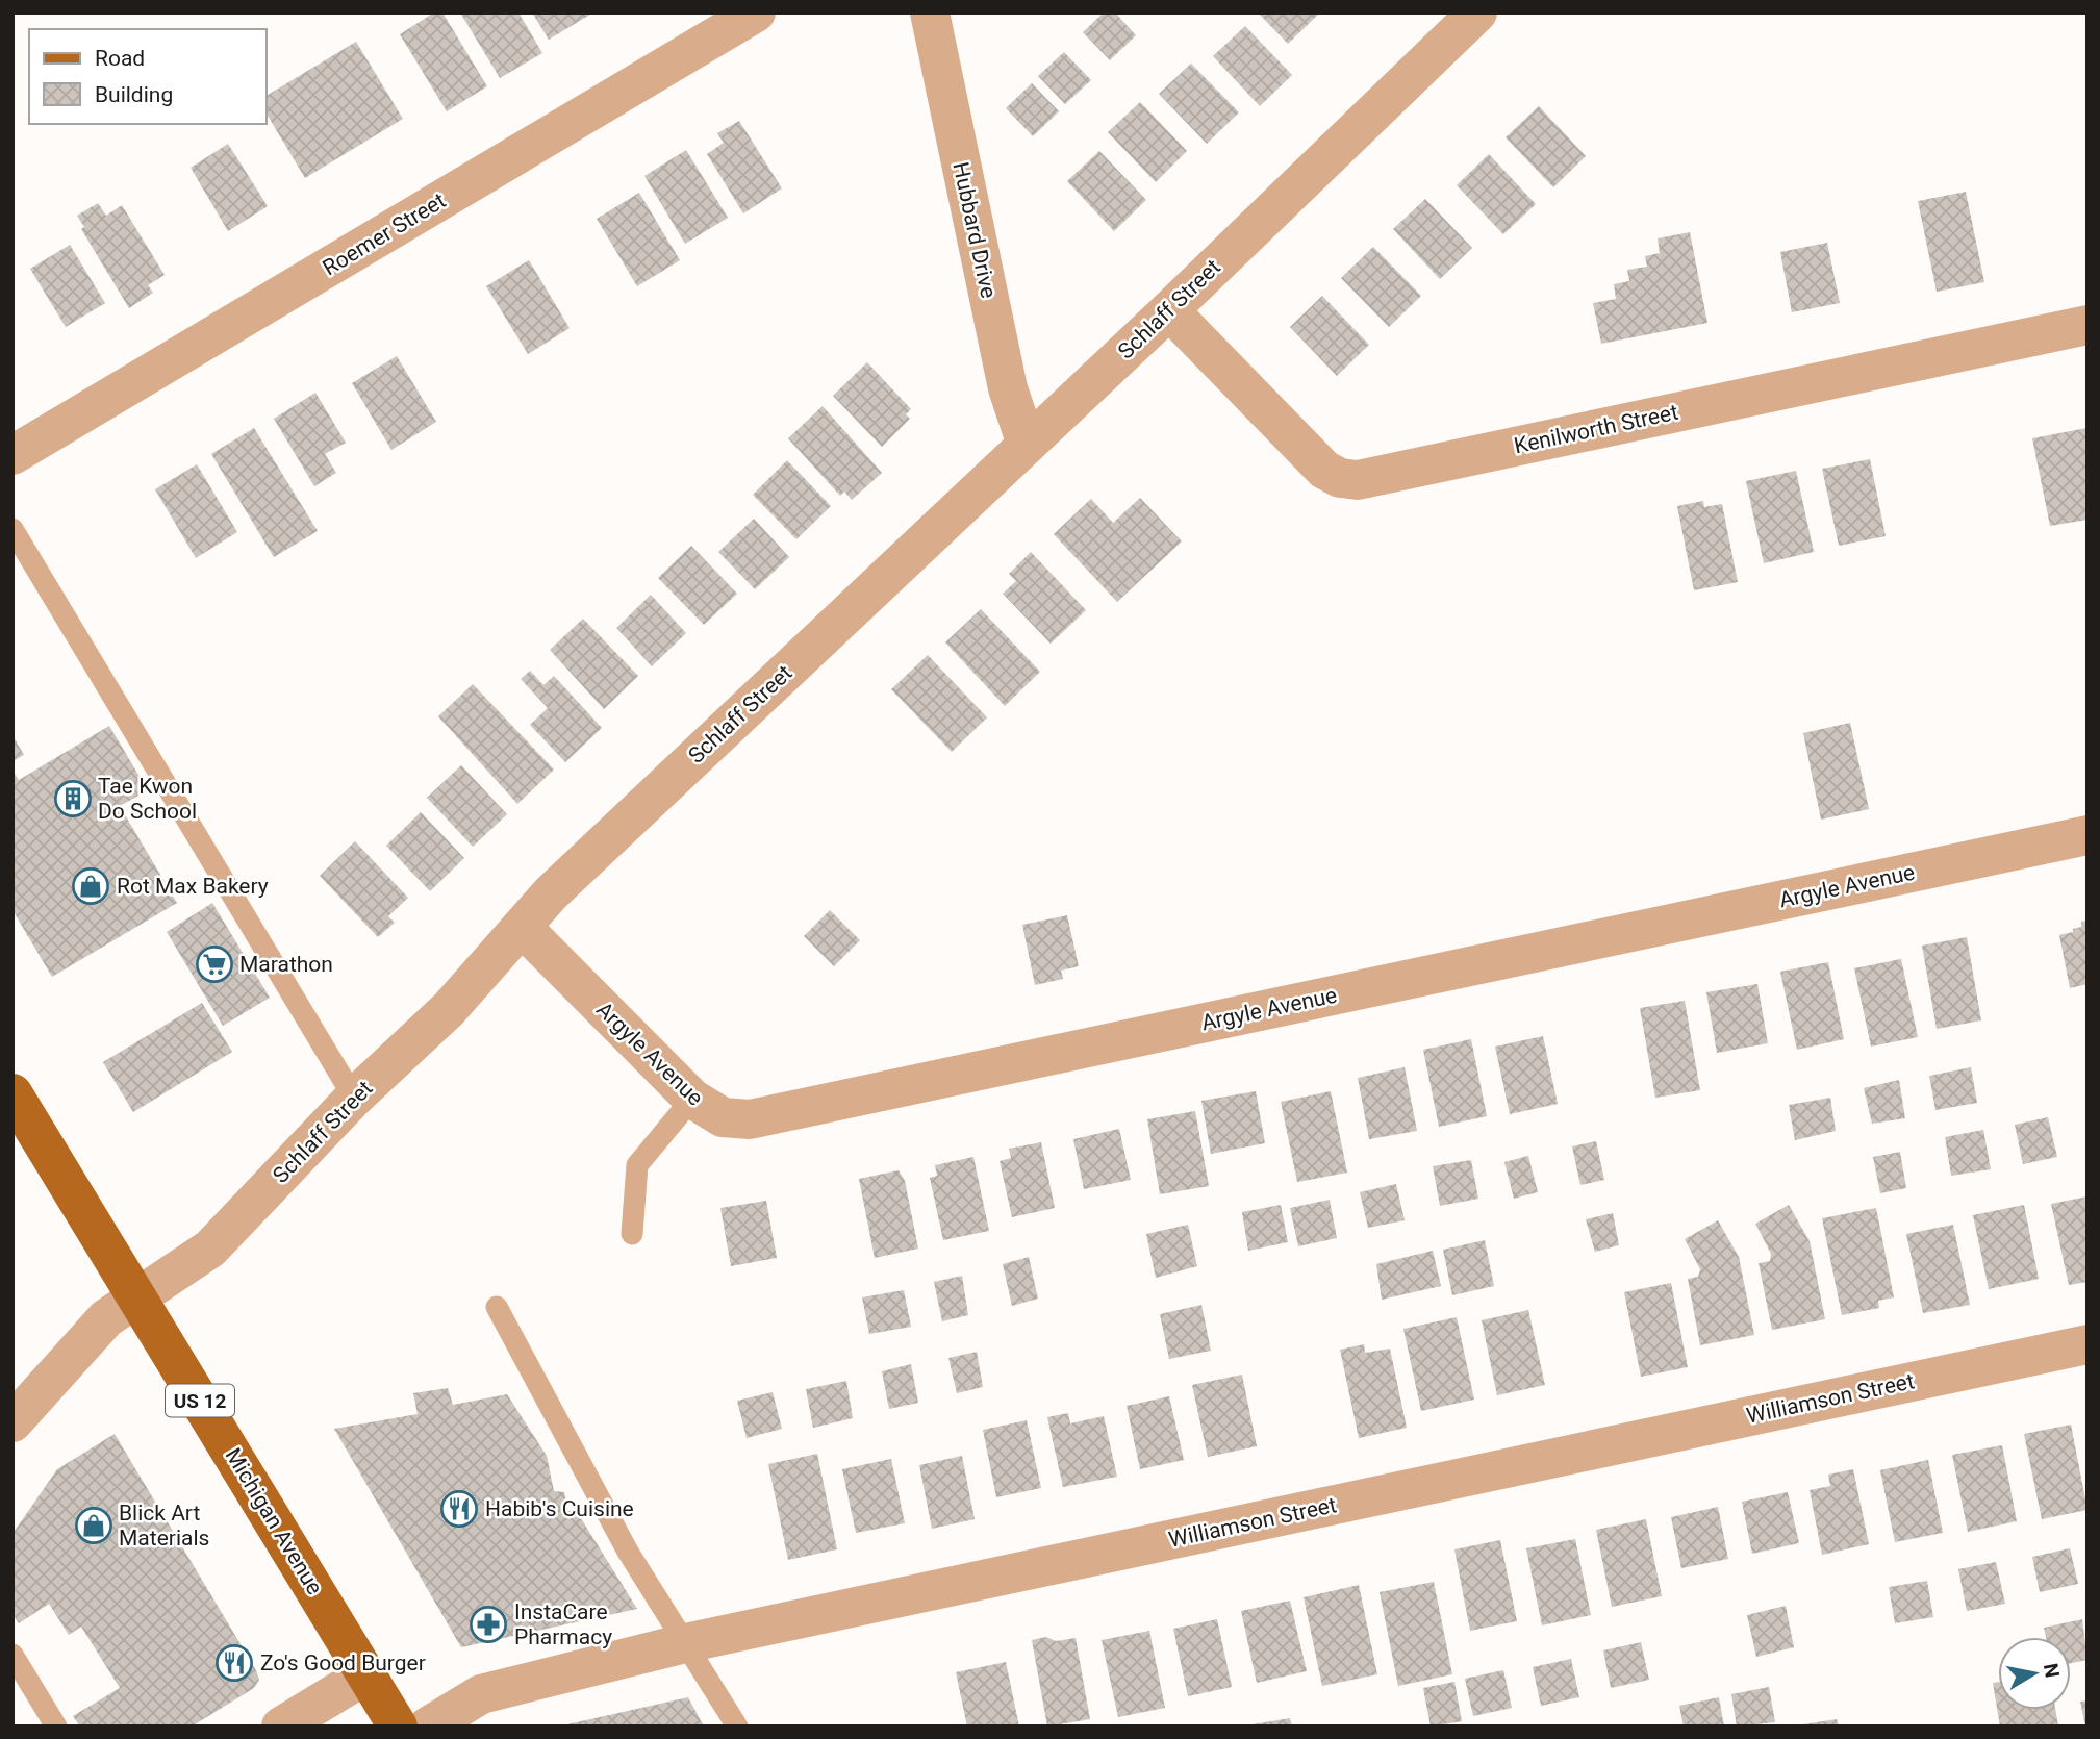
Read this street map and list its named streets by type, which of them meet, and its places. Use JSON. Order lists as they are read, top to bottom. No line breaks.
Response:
{"streets":{"main road":["US 12","Michigan Avenue"],"street":["Hubbard Drive","Roemer Street","Schlaff Street","Kenilworth Street","Argyle Avenue","Williamson Street"]},"crossings":[["Hubbard Drive","Schlaff Street"],["Schlaff Street","Kenilworth Street"],["Schlaff Street","Argyle Avenue"],["Schlaff Street","Michigan Avenue"]],"places":{"building":["Tae Kwon Do School"],"shop":["Rot Max Bakery","Blick Art Materials"],"supermarket":["Marathon"],"restaurant":["Habib's Cuisine","Zo's Good Burger"],"pharmacy":["InstaCare Pharmacy"]},"legend":["Road","Building"],"north":"right"}
